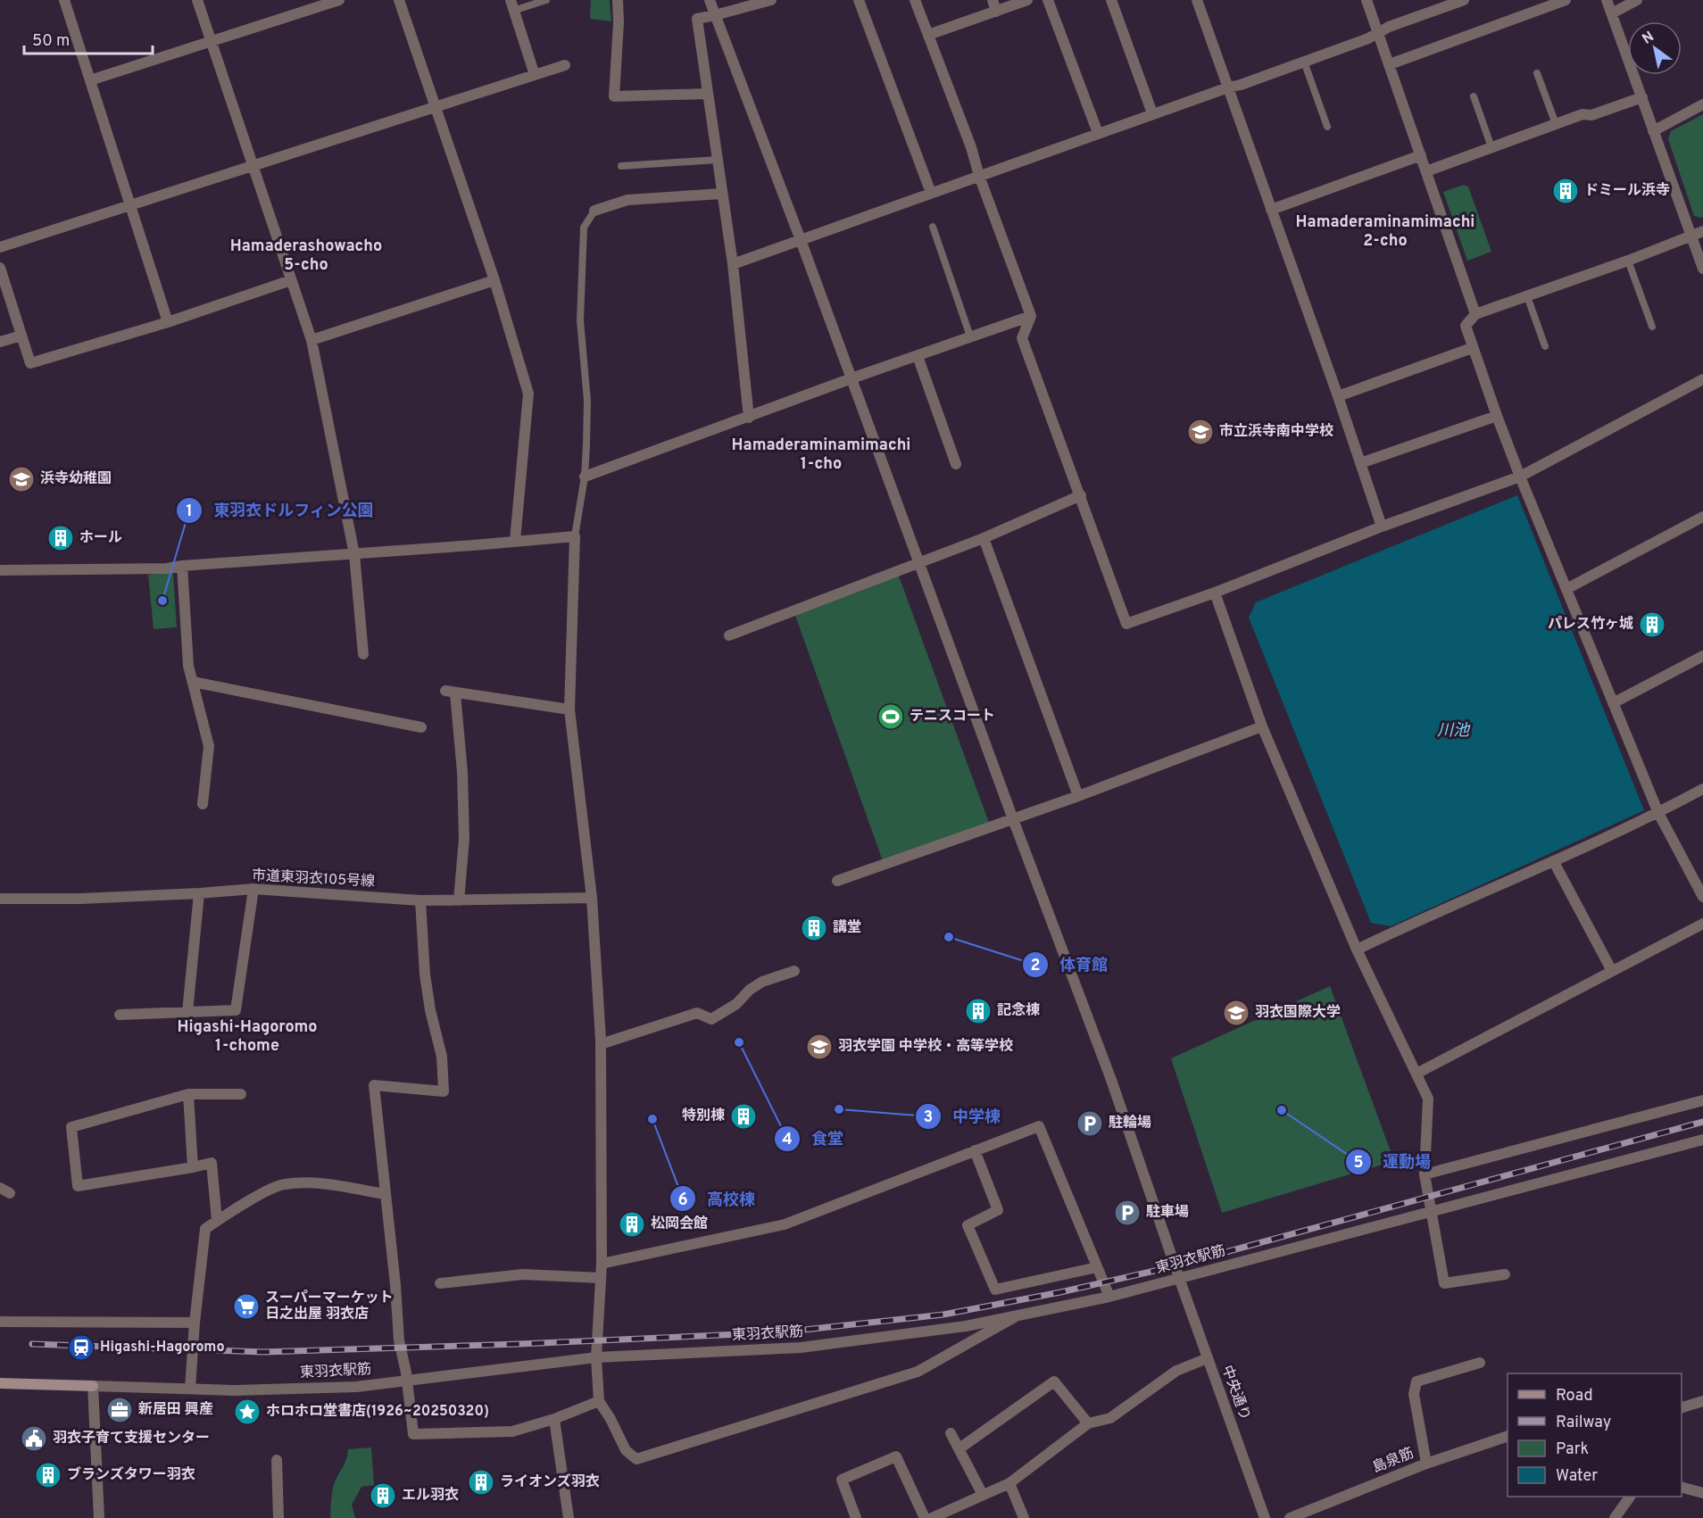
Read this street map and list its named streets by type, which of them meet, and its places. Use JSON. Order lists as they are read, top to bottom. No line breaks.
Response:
{"streets":{"street":["市道東羽衣105号線","東羽衣駅筋","中央通り","島泉筋"]},"crossings":[["東羽衣駅筋","中央通り"]],"districts":["Hamaderaminamimachi 2-cho","Hamaderashowacho 5-cho","Hamaderaminamimachi 1-cho","Higashi-Hagoromo 1-chome"],"water":["川池"],"places":{"building":["ドミール浜寺","ホール","パレス竹ヶ城","講堂","記念棟","特別棟","松岡会館","ブランズタワー羽衣","ライオンズ羽衣","エル羽衣"],"school or university":["市立浜寺南中学校","浜寺幼稚園","羽衣国際大学","羽衣学園 中学校・高等学校"],"other":["東羽衣ドルフィン公園","体育館","食堂","中学棟","運動場","高校棟"],"sports":["テニスコート"],"parking":["駐輪場","駐車場"],"supermarket":["スーパーマーケット 日之出屋 羽衣店"],"station":["Higashi-Hagoromo"],"office":["新居田 興産"],"place":["ホロホロ堂書店(1926~20250320)"],"public building":["羽衣子育て支援センター"]},"legend":["Road","Railway","Park","Water"],"scale_bar":"50 m","north":"top left"}
